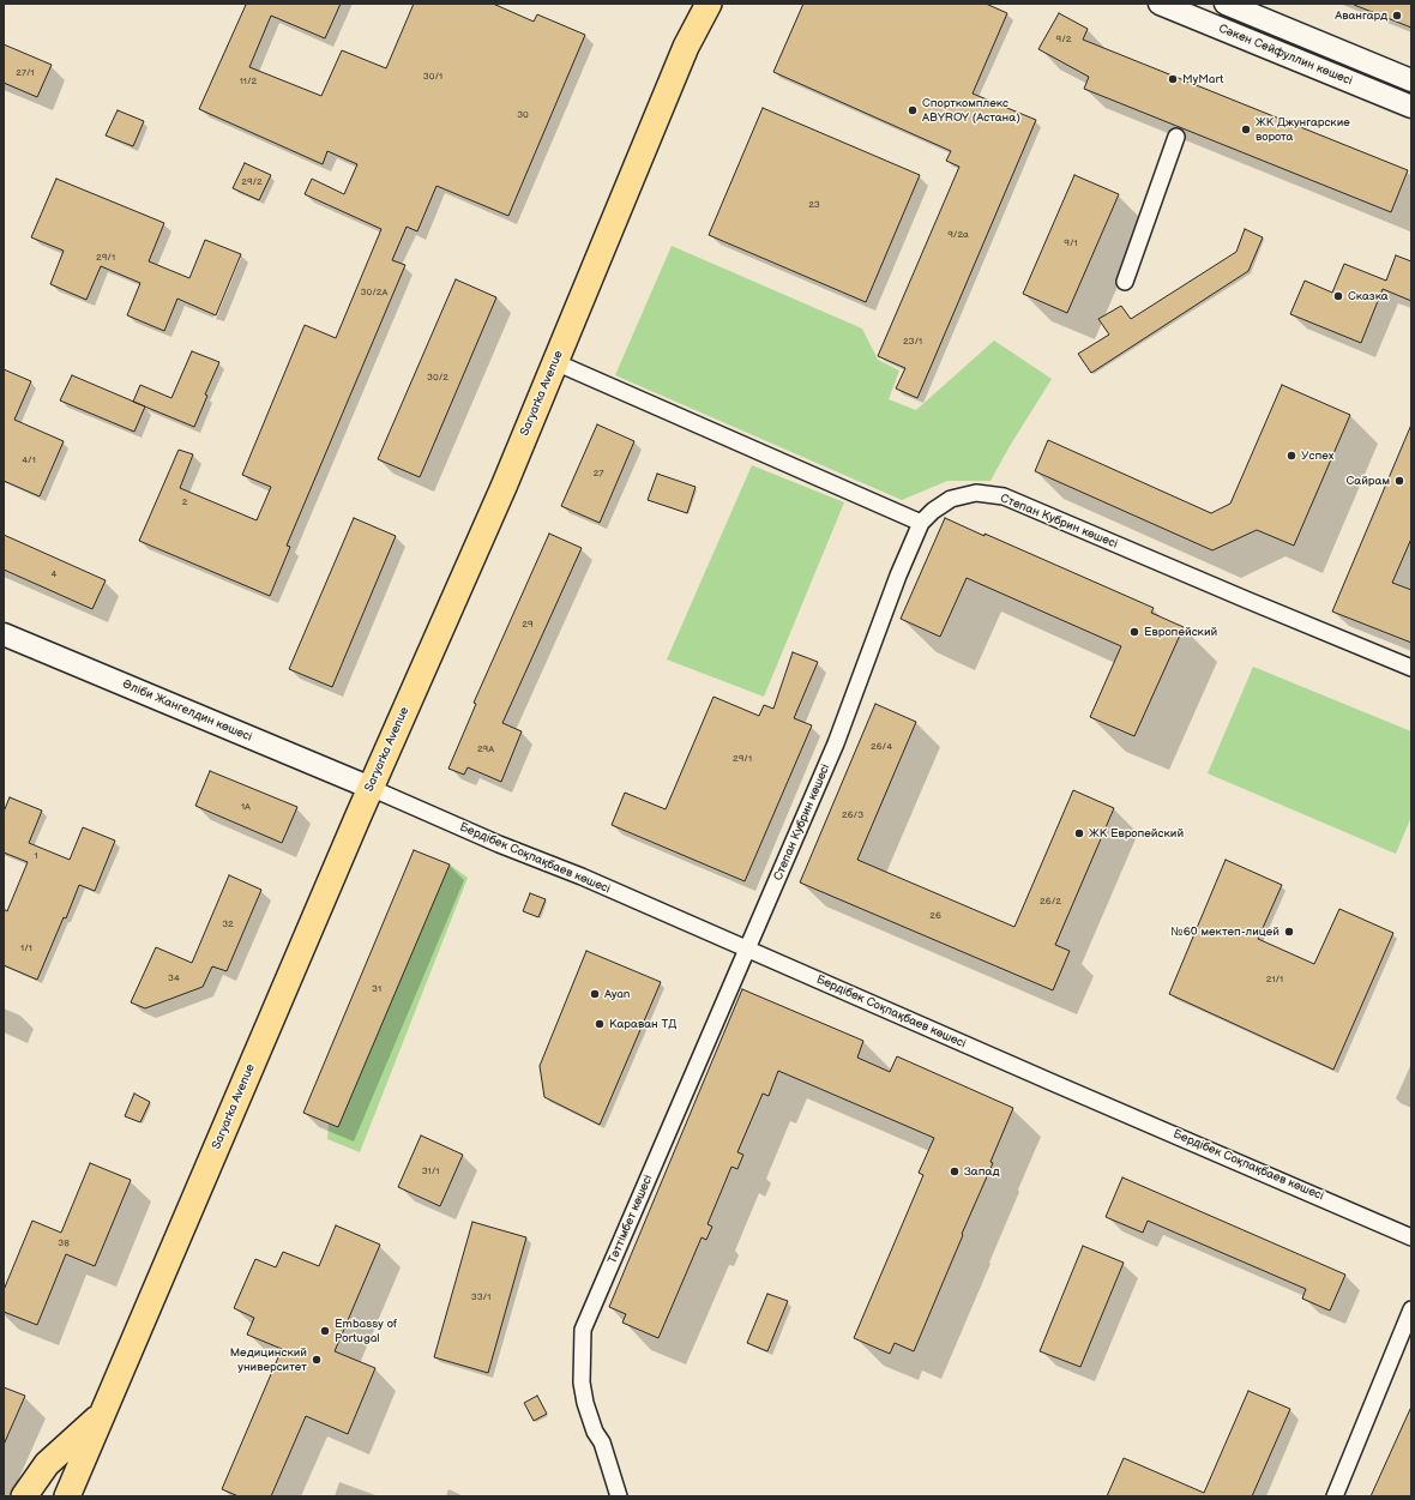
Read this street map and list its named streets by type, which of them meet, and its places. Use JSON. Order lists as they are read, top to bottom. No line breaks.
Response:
{"streets":{"main road":["Сәкен Сейфуллин көшесі","Saryarka Avenue","Әліби Жангелдин көшесі"],"street":["Степан Кубрин көшесі","Бердібек Соқпақбаев көшесі","Тәттімбет көшесі"]},"crossings":[["Saryarka Avenue","Әліби Жангелдин көшесі"],["Saryarka Avenue","Бердібек Соқпақбаев көшесі"],["Степан Кубрин көшесі","Бердібек Соқпақбаев көшесі"],["Степан Кубрин көшесі","Тәттімбет көшесі"],["Әліби Жангелдин көшесі","Бердібек Соқпақбаев көшесі"],["Бердібек Соқпақбаев көшесі","Тәттімбет көшесі"]],"places":["Авангард","MyMart","Спорткомплекс ABYROY (Астана)","ЖК Джунгарские ворота","Сказка","Успех","Сайрам","Европейский","ЖК Европейский","№60 мектеп-лицей","Ayan","Караван ТД","Запад","Embassy of Portugal","Медицинский университет"],"house_numbers":["9/2","27/1","30/1","11/2","30","29/2","23","9/2а","9/1","29/1","30/2А","23/1","30/2","4/1","27","2","4","29","26/4","29А","29/1","1А","26/3","1","26/2","26","32","1/1","34","21/1","31","31/1","38","33/1"]}
